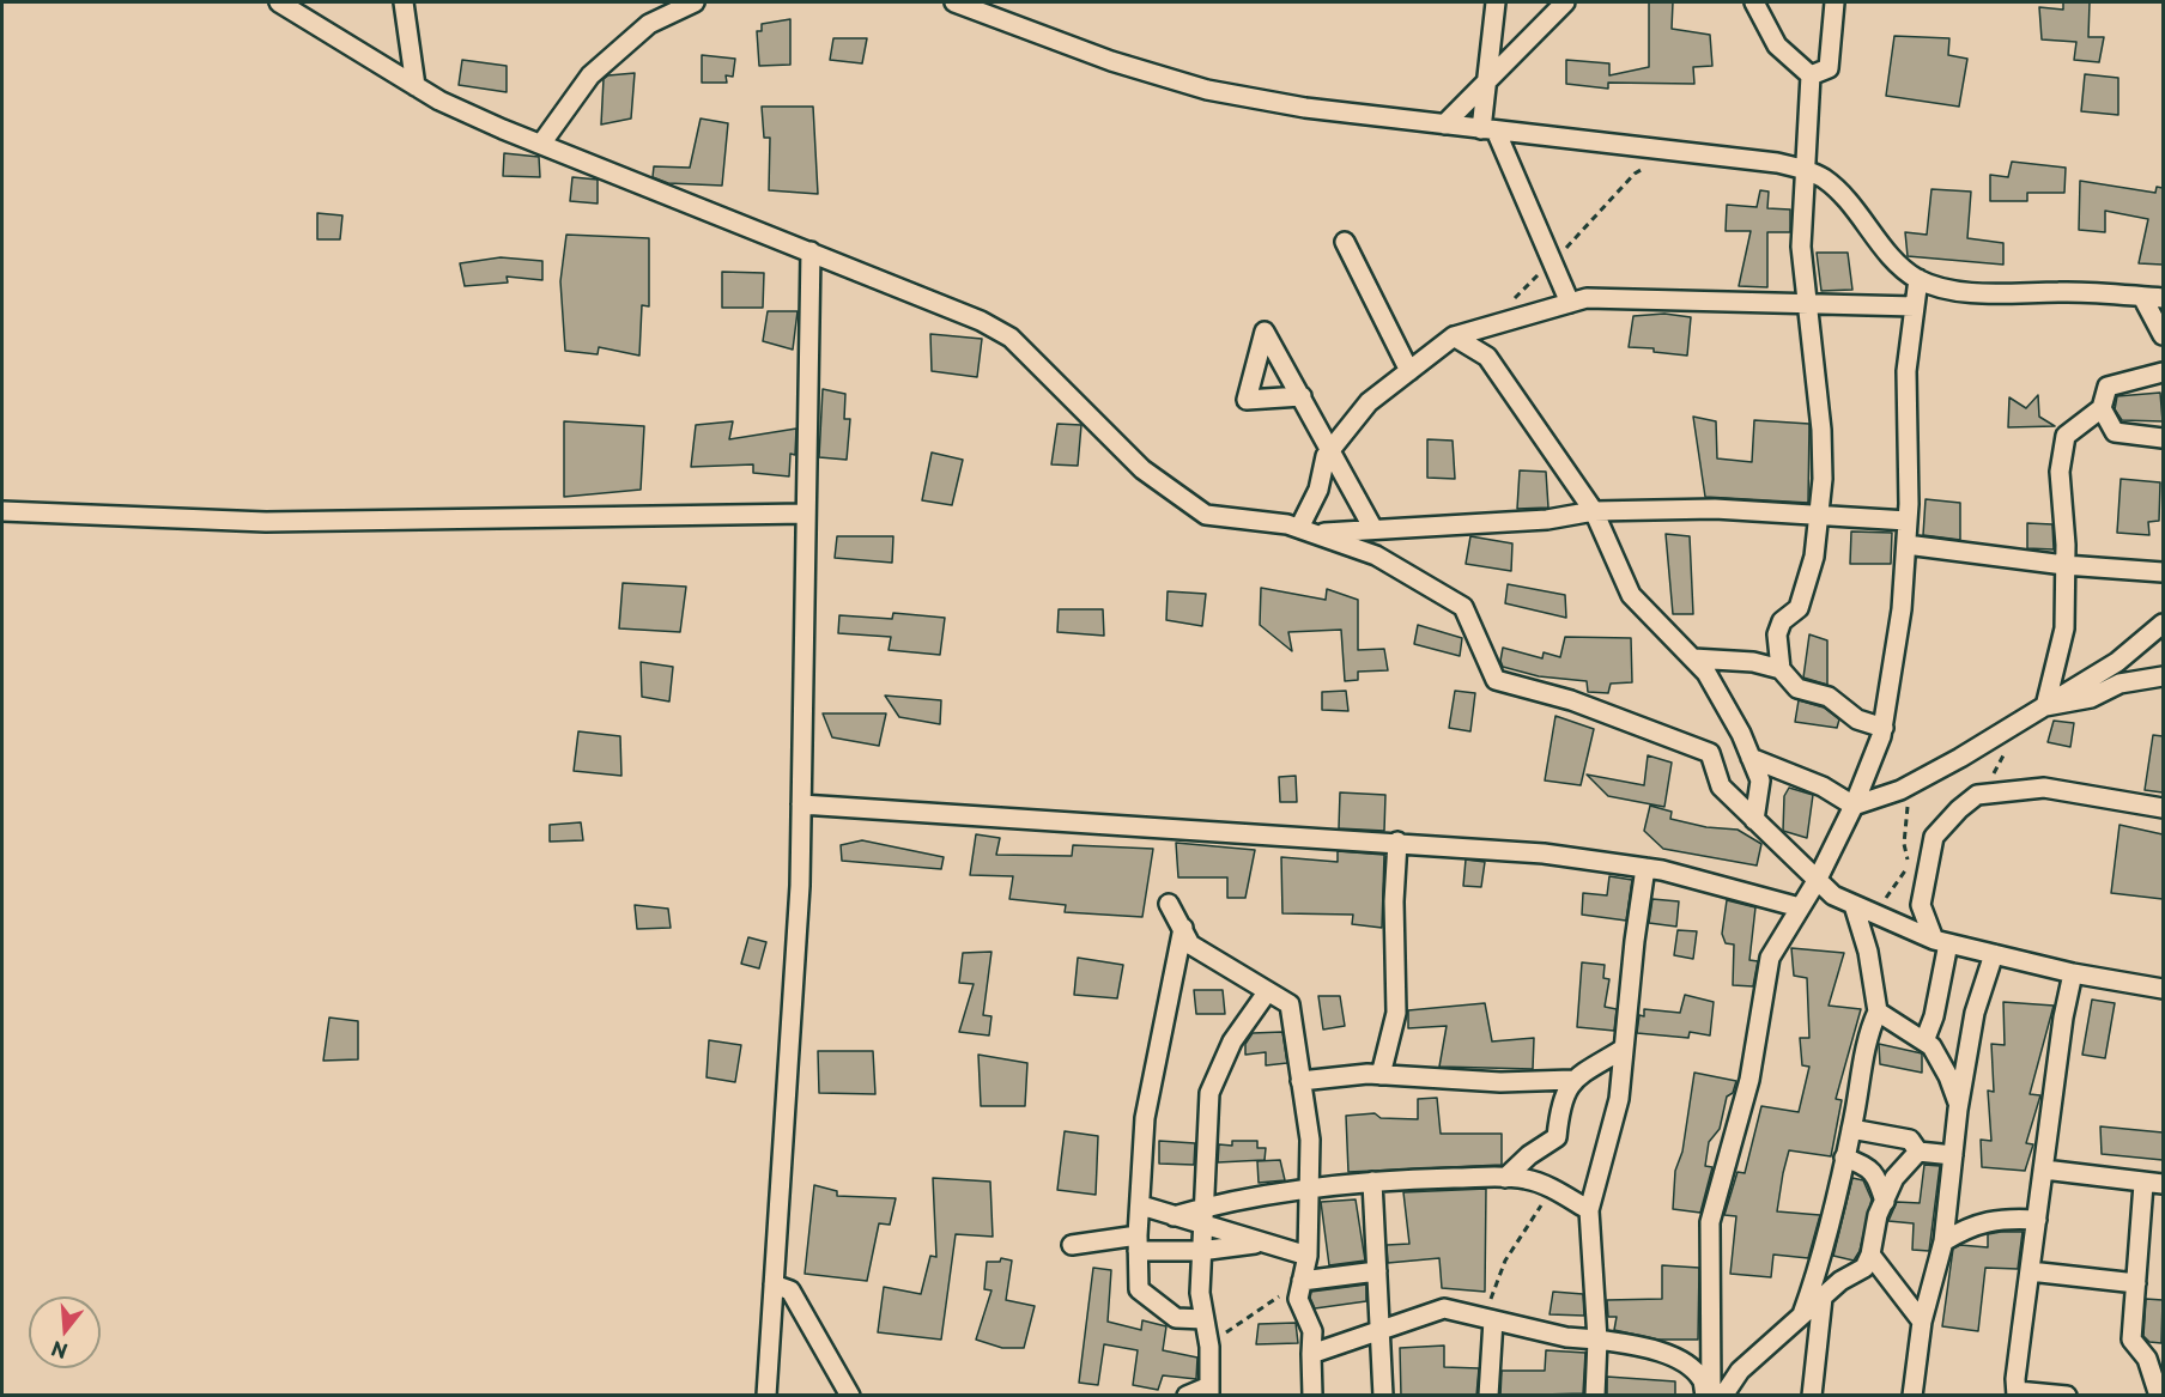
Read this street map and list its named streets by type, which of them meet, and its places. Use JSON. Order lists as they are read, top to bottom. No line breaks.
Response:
{"north":"bottom"}
